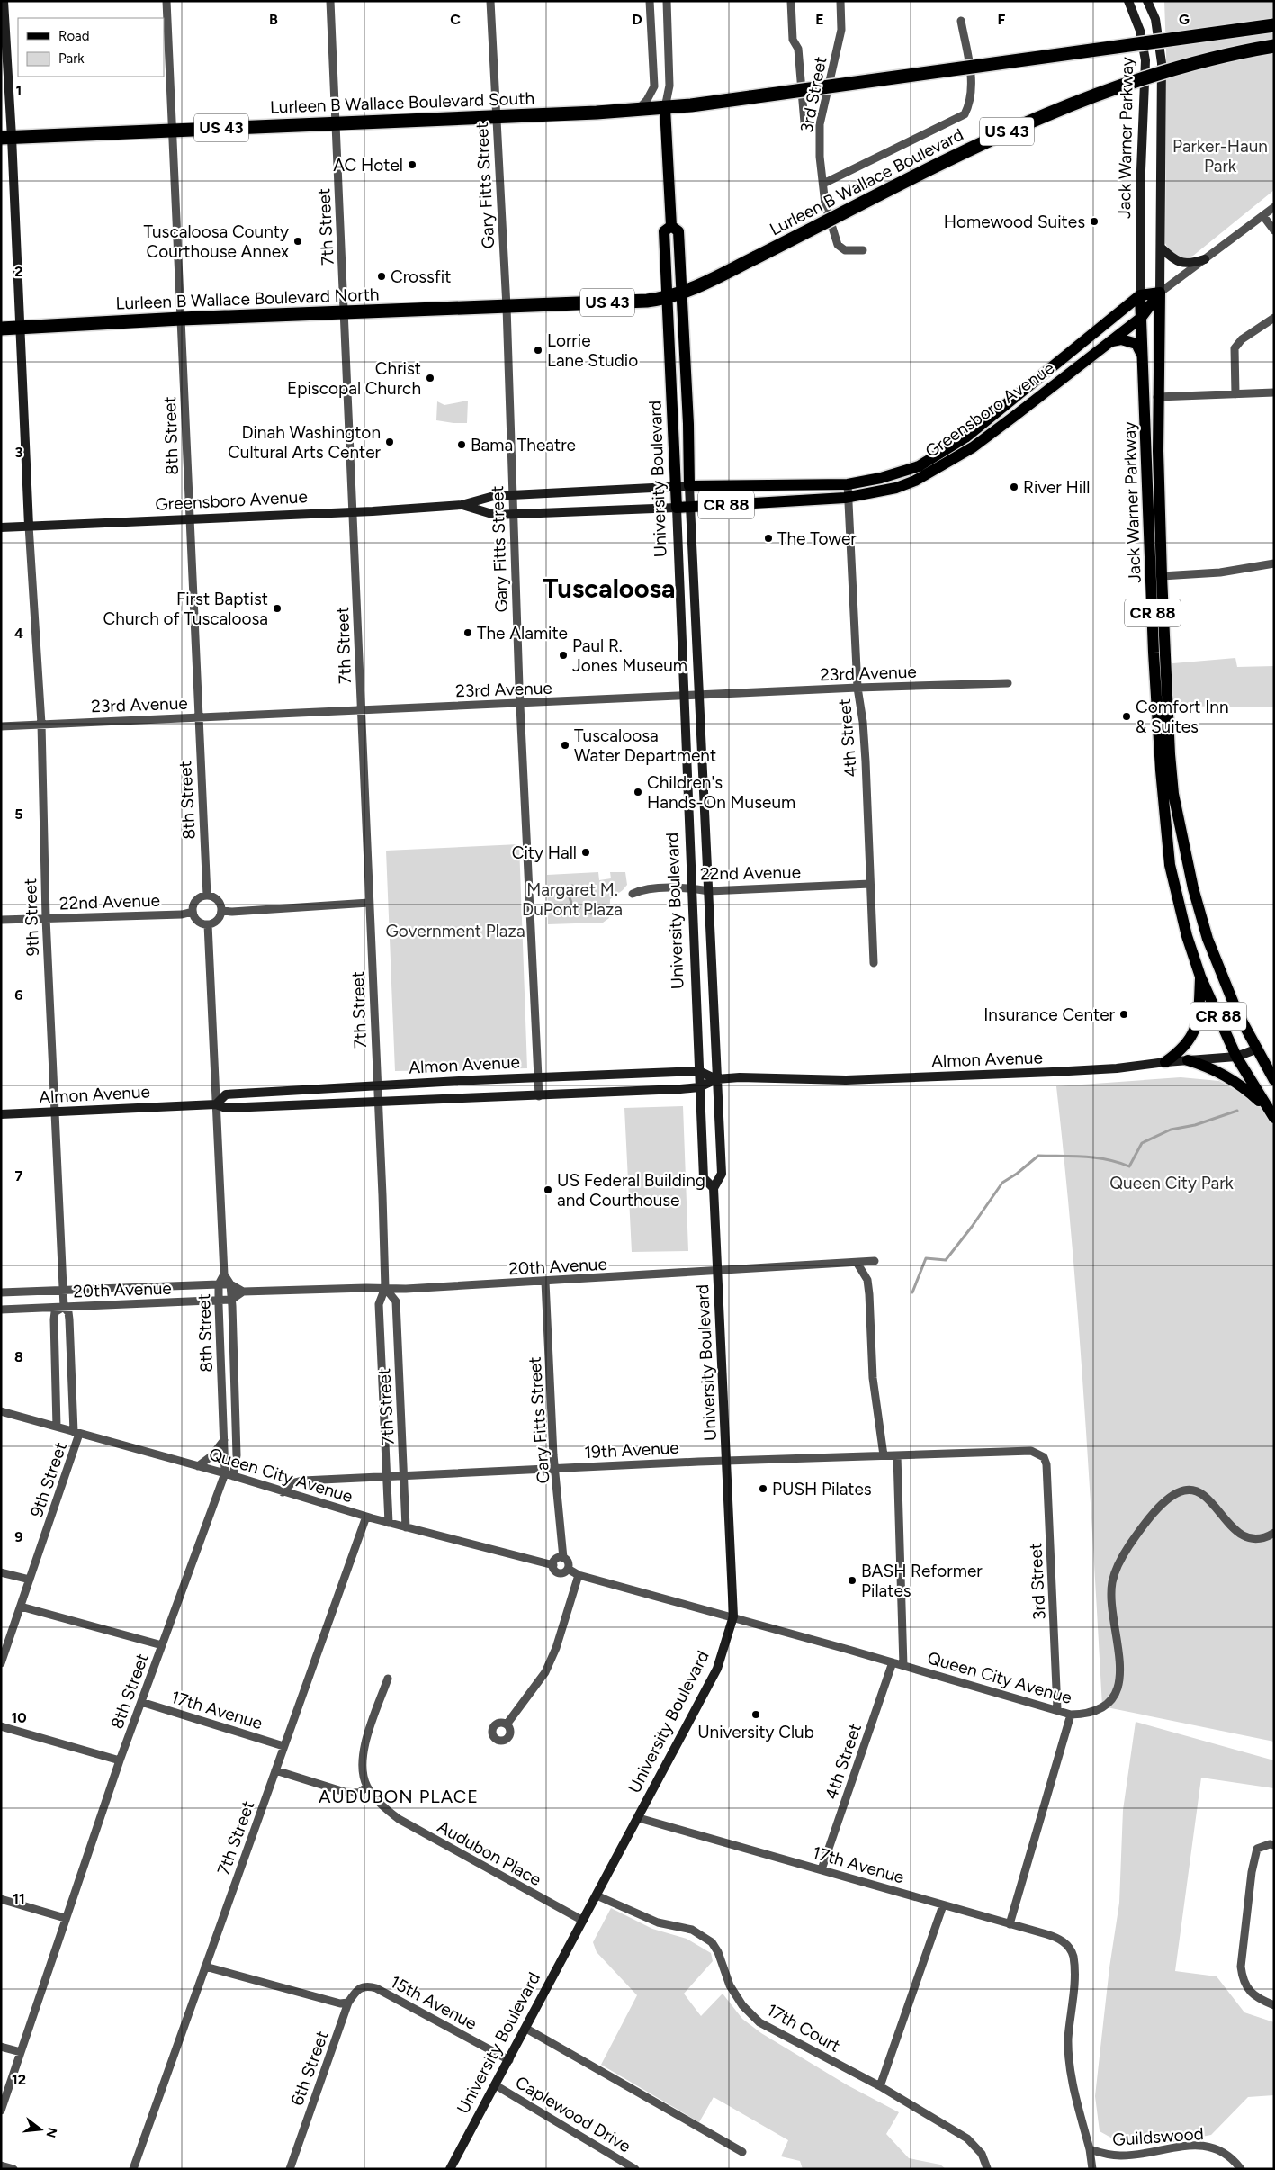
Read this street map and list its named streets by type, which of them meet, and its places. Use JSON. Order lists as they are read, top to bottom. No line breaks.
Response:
{"streets":{"highway":["Lurleen B Wallace Boulevard South","US 43","Lurleen B Wallace Boulevard","Lurleen B Wallace Boulevard North"],"main road":["Jack Warner Parkway","Greensboro Avenue","University Boulevard","CR 88","Almon Avenue"],"street":["3rd Street","Gary Fitts Street","7th Street","8th Street","23rd Avenue","4th Street","22nd Avenue","9th Street","20th Avenue","19th Avenue","Queen City Avenue","17th Avenue","Audubon Place","15th Avenue","17th Court","6th Street","Caplewood Drive","Guildswood"]},"crossings":[["3rd Street","19th Avenue"],["3rd Street","Queen City Avenue"],["Lurleen B Wallace Boulevard South","Gary Fitts Street"],["Lurleen B Wallace Boulevard South","7th Street"],["Lurleen B Wallace Boulevard South","8th Street"],["Lurleen B Wallace Boulevard South","University Boulevard"],["Jack Warner Parkway","Greensboro Avenue"],["Jack Warner Parkway","Almon Avenue"],["Lurleen B Wallace Boulevard","Lurleen B Wallace Boulevard North"],["Gary Fitts Street","Lurleen B Wallace Boulevard North"],["Gary Fitts Street","Greensboro Avenue"],["Gary Fitts Street","23rd Avenue"],["Gary Fitts Street","Almon Avenue"],["Gary Fitts Street","20th Avenue"],["Gary Fitts Street","19th Avenue"],["Gary Fitts Street","Queen City Avenue"],["7th Street","Lurleen B Wallace Boulevard North"],["7th Street","Greensboro Avenue"],["7th Street","23rd Avenue"],["7th Street","Almon Avenue"],["7th Street","20th Avenue"],["7th Street","19th Avenue"],["7th Street","Queen City Avenue"],["7th Street","17th Avenue"],["Lurleen B Wallace Boulevard North","8th Street"],["Lurleen B Wallace Boulevard North","University Boulevard"],["Greensboro Avenue","8th Street"],["Greensboro Avenue","University Boulevard"],["Greensboro Avenue","4th Street"],["Greensboro Avenue","9th Street"],["8th Street","23rd Avenue"],["8th Street","22nd Avenue"],["8th Street","Almon Avenue"],["8th Street","20th Avenue"],["8th Street","Queen City Avenue"],["8th Street","17th Avenue"],["University Boulevard","23rd Avenue"],["University Boulevard","22nd Avenue"],["University Boulevard","Almon Avenue"],["University Boulevard","20th Avenue"],["University Boulevard","19th Avenue"],["University Boulevard","Queen City Avenue"],["University Boulevard","17th Avenue"],["University Boulevard","Audubon Place"],["University Boulevard","15th Avenue"],["University Boulevard","17th Court"],["University Boulevard","Caplewood Drive"],["23rd Avenue","4th Street"],["23rd Avenue","9th Street"],["4th Street","22nd Avenue"],["4th Street","Queen City Avenue"],["4th Street","17th Avenue"],["22nd Avenue","9th Street"],["9th Street","Almon Avenue"],["9th Street","20th Avenue"],["9th Street","Queen City Avenue"],["19th Avenue","Queen City Avenue"],["17th Avenue","Guildswood"],["15th Avenue","6th Street"]],"districts":["Tuscaloosa","AUDUBON PLACE"],"parks":["Parker-Haun Park","Margaret M. DuPont Plaza","Government Plaza","Queen City Park"],"places":["AC Hotel","Homewood Suites","Tuscaloosa County Courthouse Annex","Crossfit","Lorrie Lane Studio","Christ Episcopal Church","Dinah Washington Cultural Arts Center","Bama Theatre","River Hill","The Tower","First Baptist Church of Tuscaloosa","The Alamite","Paul R. Jones Museum","Comfort Inn & Suites","Tuscaloosa Water Department","Children's Hands-On Museum","City Hall","Insurance Center","US Federal Building and Courthouse","PUSH Pilates","BASH Reformer Pilates","University Club"],"legend":["Road","Park"],"north":"right","grid":{"columns":["B","C","D","E","F","G"],"rows":["1","2","3","4","5","6","7","8","9","10","11","12"]}}
